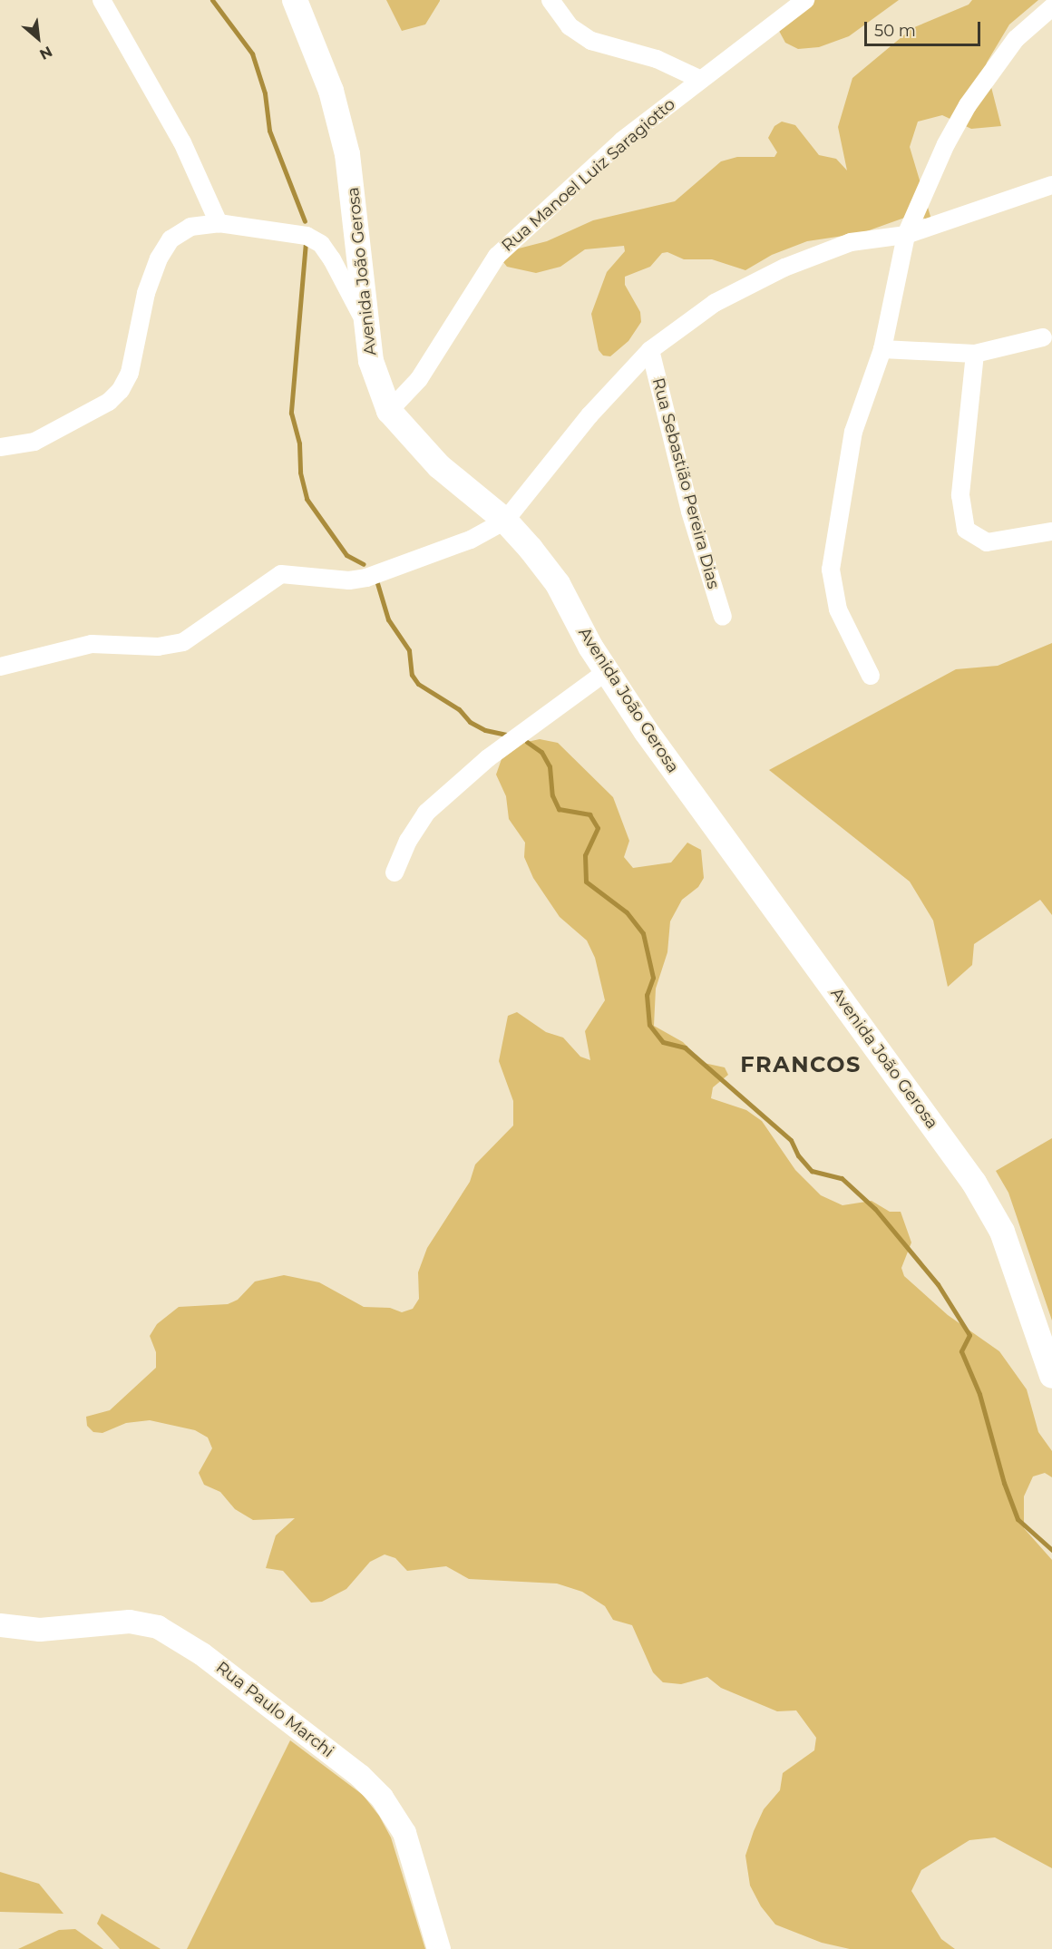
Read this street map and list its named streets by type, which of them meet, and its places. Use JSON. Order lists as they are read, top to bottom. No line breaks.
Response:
{"streets":{"main road":["Avenida João Gerosa"],"street":["Rua Manoel Luiz Saragiotto","Rua Sebastião Pereira Dias","Rua Paulo Marchi"]},"crossings":[["Rua Manoel Luiz Saragiotto","Avenida João Gerosa"]],"districts":["FRANCOS"],"scale_bar":"50 m","north":"bottom right"}
